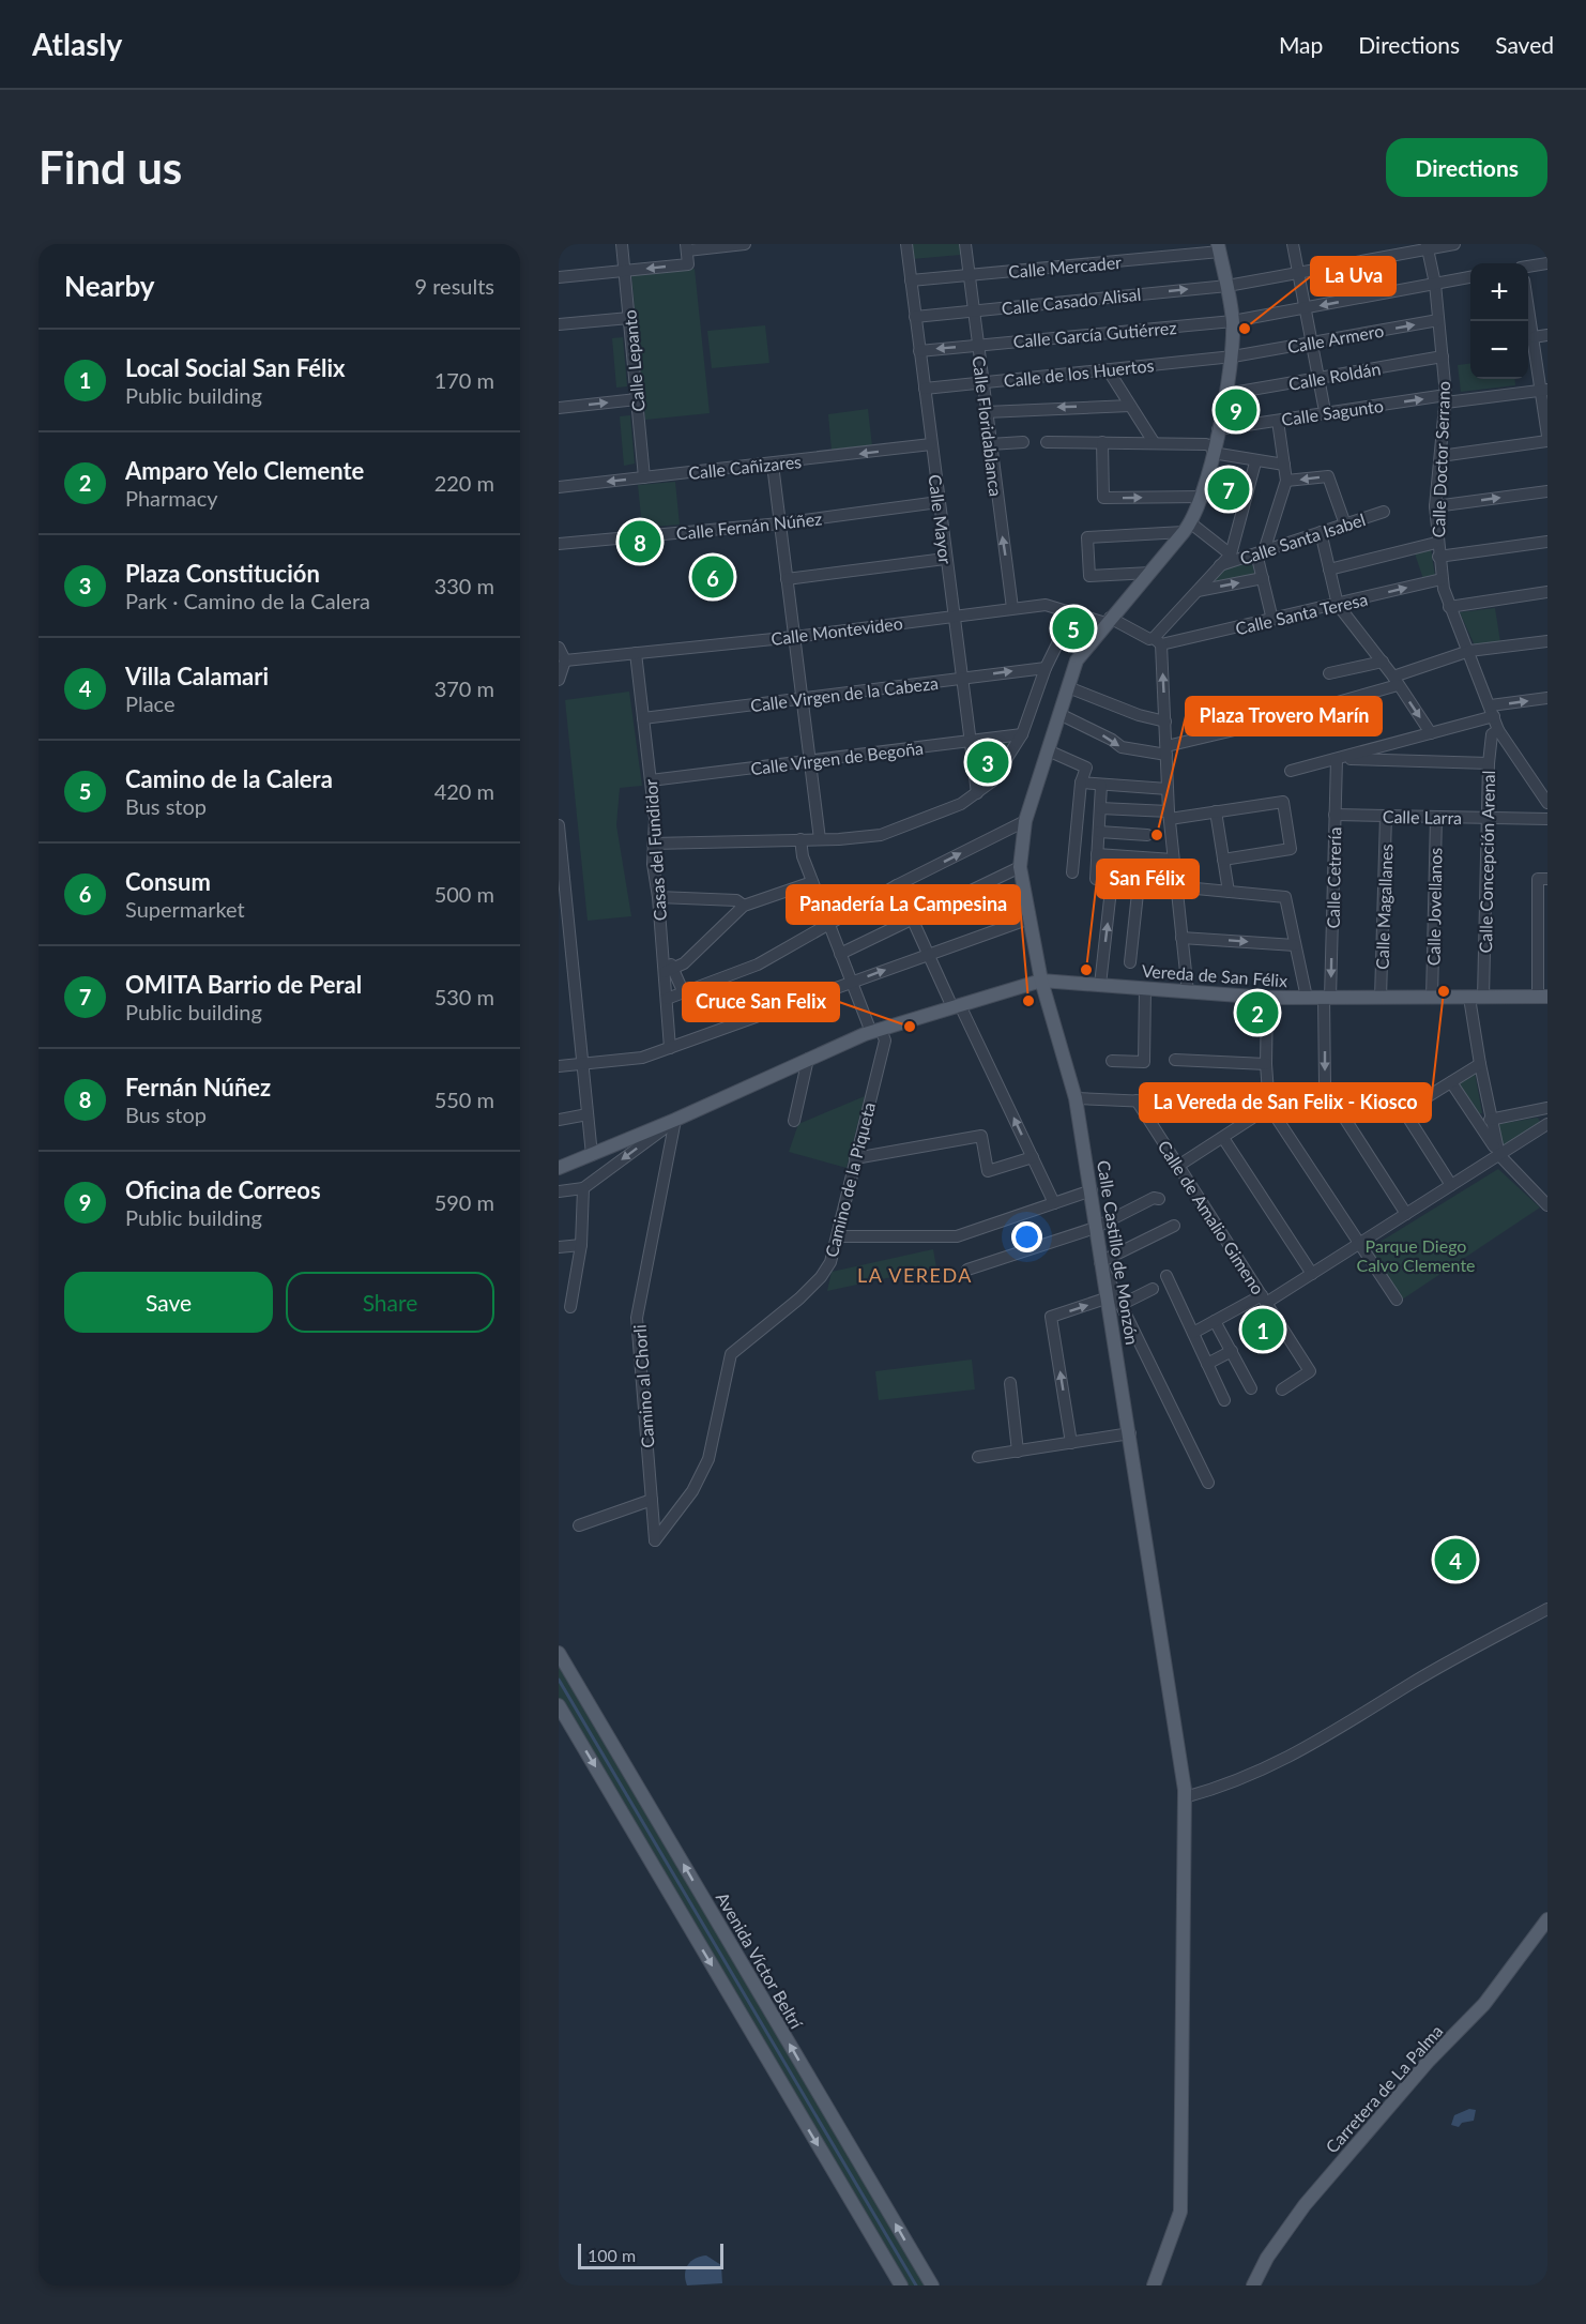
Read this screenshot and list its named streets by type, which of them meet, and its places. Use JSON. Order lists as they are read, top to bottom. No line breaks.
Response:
{"streets":{"main road":["Vereda de San Félix","Calle Castillo de Monzón","Avenida Víctor Beltrí","Carretera de La Palma"],"street":["Calle Mercader","Calle Casado Alisal","Calle García Gutiérrez","Calle Armero","Calle Lepanto","Calle de los Huertos","Calle Roldán","Calle Sagunto","Calle Floridablanca","Calle Doctor Serrano","Calle Cañizares","Calle Mayor","Calle Fernán Núñez","Calle Santa Isabel","Calle Santa Teresa","Calle Montevideo","Calle Virgen de la Cabeza","Calle Virgen de Begoña","Calle Larra","Casas del Fundidor","Calle Concepción Arenal","Calle Cetrería","Calle Magallanes","Calle Jovellanos","Camino de la Piqueta","Calle de Amalio Gimeno","Camino al Chorli"]},"crossings":[["Calle Mercader","Calle Floridablanca"],["Calle Mercader","Calle Mayor"],["Calle Mercader","Calle Castillo de Monzón"],["Calle Casado Alisal","Calle Floridablanca"],["Calle Casado Alisal","Calle Doctor Serrano"],["Calle Casado Alisal","Calle Mayor"],["Calle Casado Alisal","Calle Castillo de Monzón"],["Calle García Gutiérrez","Calle Floridablanca"],["Calle García Gutiérrez","Calle Doctor Serrano"],["Calle García Gutiérrez","Calle Mayor"],["Calle García Gutiérrez","Calle Castillo de Monzón"],["Calle Armero","Calle de los Huertos"],["Calle Armero","Calle Doctor Serrano"],["Calle Armero","Calle Castillo de Monzón"],["Calle Lepanto","Calle Cañizares"],["Calle de los Huertos","Calle Floridablanca"],["Calle de los Huertos","Calle Mayor"],["Calle de los Huertos","Calle Castillo de Monzón"],["Calle Roldán","Calle Doctor Serrano"],["Calle Roldán","Calle Castillo de Monzón"],["Calle Sagunto","Calle Doctor Serrano"],["Calle Sagunto","Calle Castillo de Monzón"],["Calle Floridablanca","Calle Montevideo"],["Calle Doctor Serrano","Calle Santa Teresa"],["Calle Doctor Serrano","Calle Concepción Arenal"],["Calle Cañizares","Calle Mayor"],["Calle Mayor","Calle Fernán Núñez"],["Calle Mayor","Calle Montevideo"],["Calle Mayor","Calle Virgen de la Cabeza"],["Calle Mayor","Calle Virgen de Begoña"],["Calle Montevideo","Casas del Fundidor"],["Calle Montevideo","Calle Castillo de Monzón"],["Calle Virgen de la Cabeza","Casas del Fundidor"],["Calle Virgen de Begoña","Casas del Fundidor"],["Calle Larra","Calle Concepción Arenal"],["Calle Larra","Calle Cetrería"],["Calle Larra","Calle Magallanes"],["Calle Larra","Calle Jovellanos"],["Calle Concepción Arenal","Vereda de San Félix"],["Calle Cetrería","Vereda de San Félix"],["Calle Magallanes","Vereda de San Félix"],["Calle Jovellanos","Vereda de San Félix"],["Vereda de San Félix","Camino de la Piqueta"],["Vereda de San Félix","Calle Castillo de Monzón"],["Vereda de San Félix","Camino al Chorli"],["Camino de la Piqueta","Camino al Chorli"]],"one_way":["Calle Casado Alisal","Calle Armero","Calle Sagunto","Calle Floridablanca"],"districts":["LA VEREDA"],"parks":["Parque Diego Calvo Clemente"],"places":["La Uva","Plaza Trovero Marín","San Félix","La Vereda de San Felix - Kiosco","Panadería La Campesina","Cruce San Felix"],"scale_bar":"100 m","page":{"header":"Atlasly","nav":["Map","Directions","Saved"],"buttons":["Directions",["Save","Share"]],"title":"Find us","heading":["Nearby","9 results"],"map_buttons":["+","−"],"list":[{"mark":"1","name":"Local Social San Félix","note":"Public building","value":"170 m"},{"mark":"2","name":"Amparo Yelo Clemente","note":"Pharmacy","value":"220 m"},{"mark":"3","name":"Plaza Constitución","note":"Park · Camino de la Calera","value":"330 m"},{"mark":"4","name":"Villa Calamari","note":"Place","value":"370 m"},{"mark":"5","name":"Camino de la Calera","note":"Bus stop","value":"420 m"},{"mark":"6","name":"Consum","note":"Supermarket","value":"500 m"},{"mark":"7","name":"OMITA Barrio de Peral","note":"Public building","value":"530 m"},{"mark":"8","name":"Fernán Núñez","note":"Bus stop","value":"550 m"},{"mark":"9","name":"Oficina de Correos","note":"Public building","value":"590 m"}],"pins":["9","7","8","6","5","3","2","1","4"],"scale":"100 m"}}
